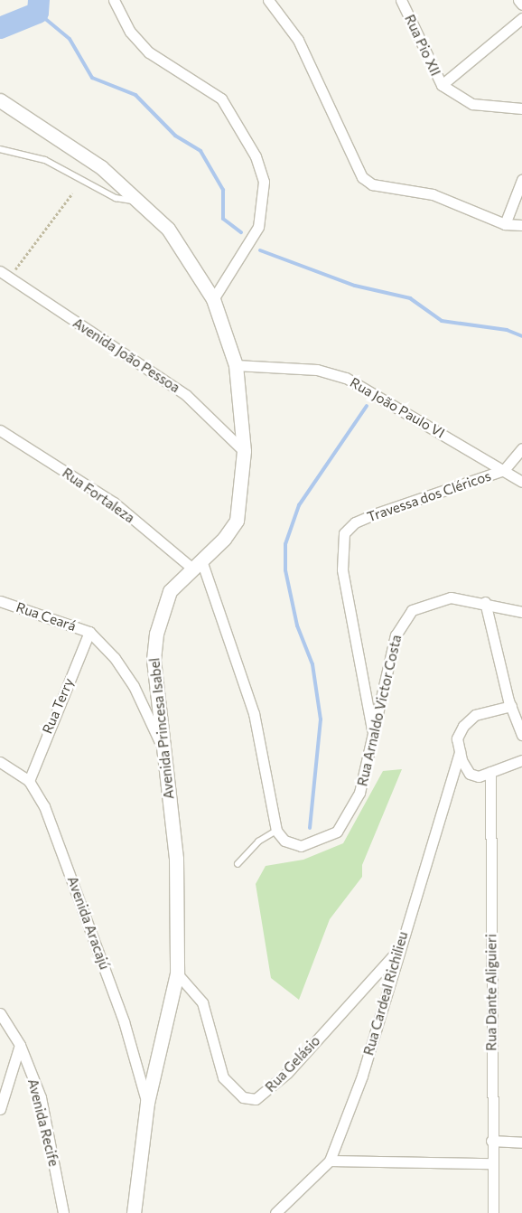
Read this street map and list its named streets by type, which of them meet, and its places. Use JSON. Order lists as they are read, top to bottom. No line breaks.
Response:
{"streets":{"street":["Rua Pio XII","Avenida João Pessoa","Rua João Paulo VI","Rua Fortaleza","Travessa dos Cléricos","Rua Ceará","Rua Terry","Rua Arnaldo Victor Costa","Avenida Princesa Isabel","Avenida Aracajú","Rua Dante Aliguieri","Rua Cardeal Richilieu","Rua Gelásio","Avenida Recife"]},"crossings":[["Avenida João Pessoa","Avenida Princesa Isabel"],["Rua João Paulo VI","Travessa dos Cléricos"],["Rua João Paulo VI","Avenida Princesa Isabel"],["Rua Fortaleza","Avenida Princesa Isabel"],["Travessa dos Cléricos","Rua Arnaldo Victor Costa"],["Rua Ceará","Rua Terry"],["Rua Ceará","Avenida Princesa Isabel"],["Rua Terry","Avenida Aracajú"],["Avenida Princesa Isabel","Avenida Aracajú"],["Avenida Princesa Isabel","Rua Gelásio"],["Rua Cardeal Richilieu","Rua Gelásio"]]}
